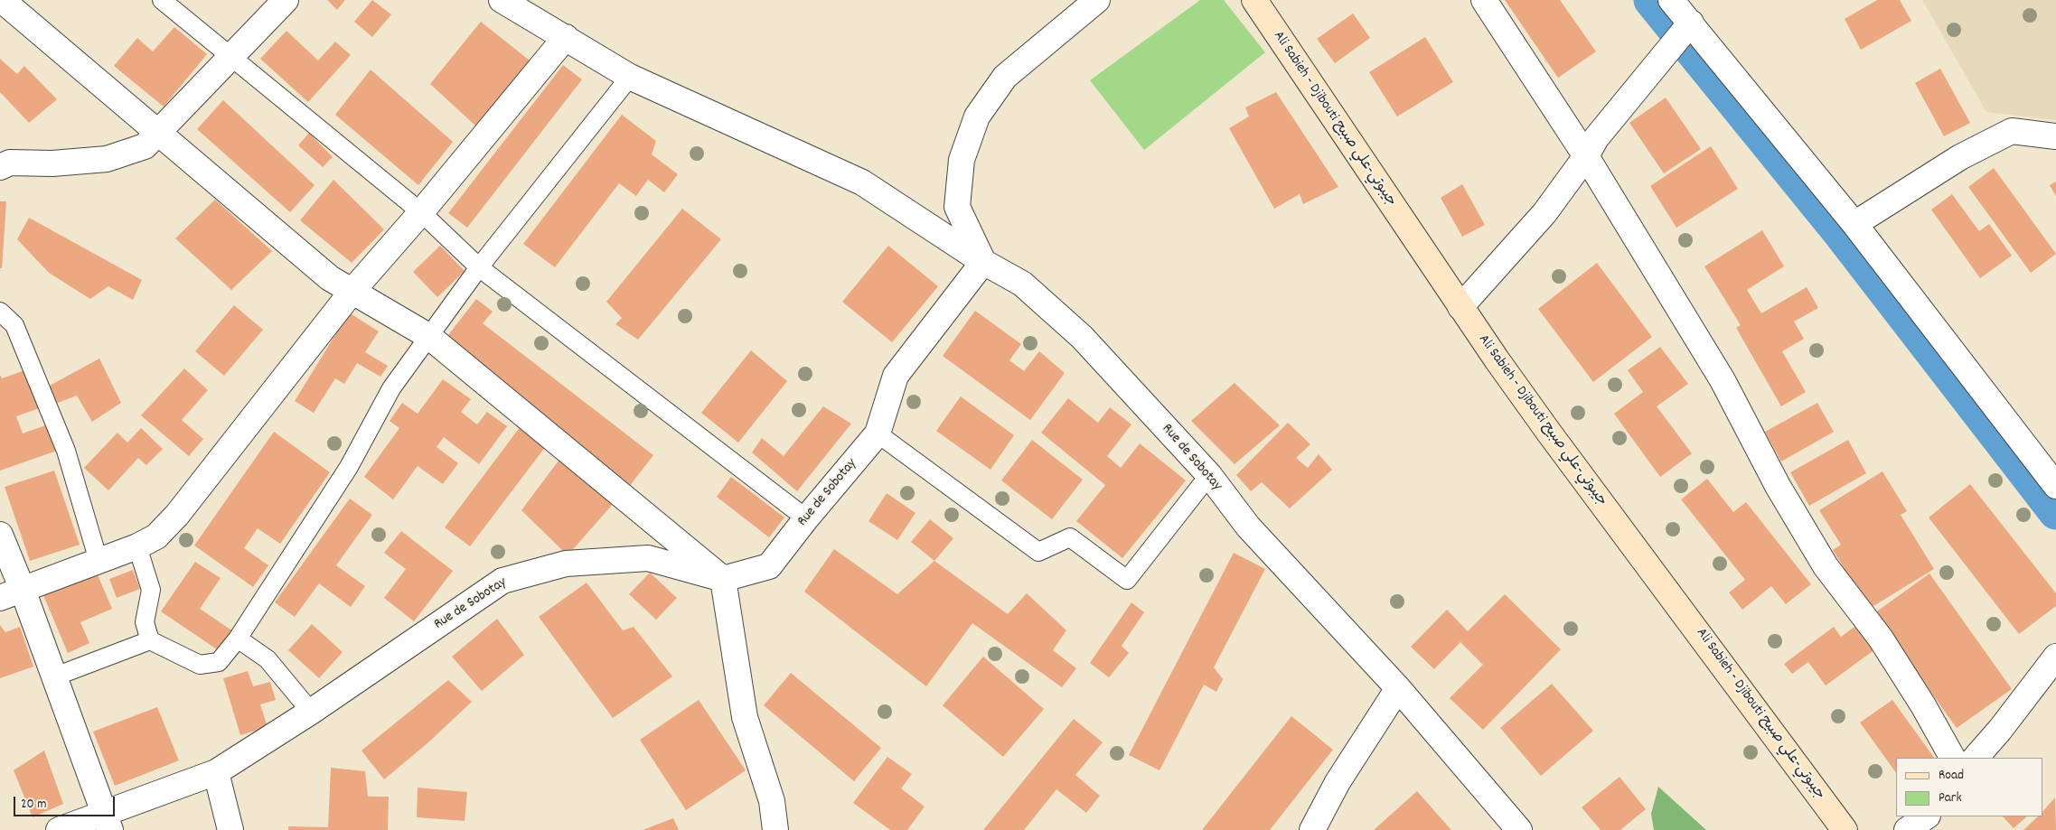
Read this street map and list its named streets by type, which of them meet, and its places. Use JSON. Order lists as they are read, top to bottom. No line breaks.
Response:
{"streets":{"main road":["Ali Sabieh - Djibouti جيبوتي-علي صبيح"],"street":["Rue de Sobotay"]},"legend":["Road","Park"],"scale_bar":"20 m"}
